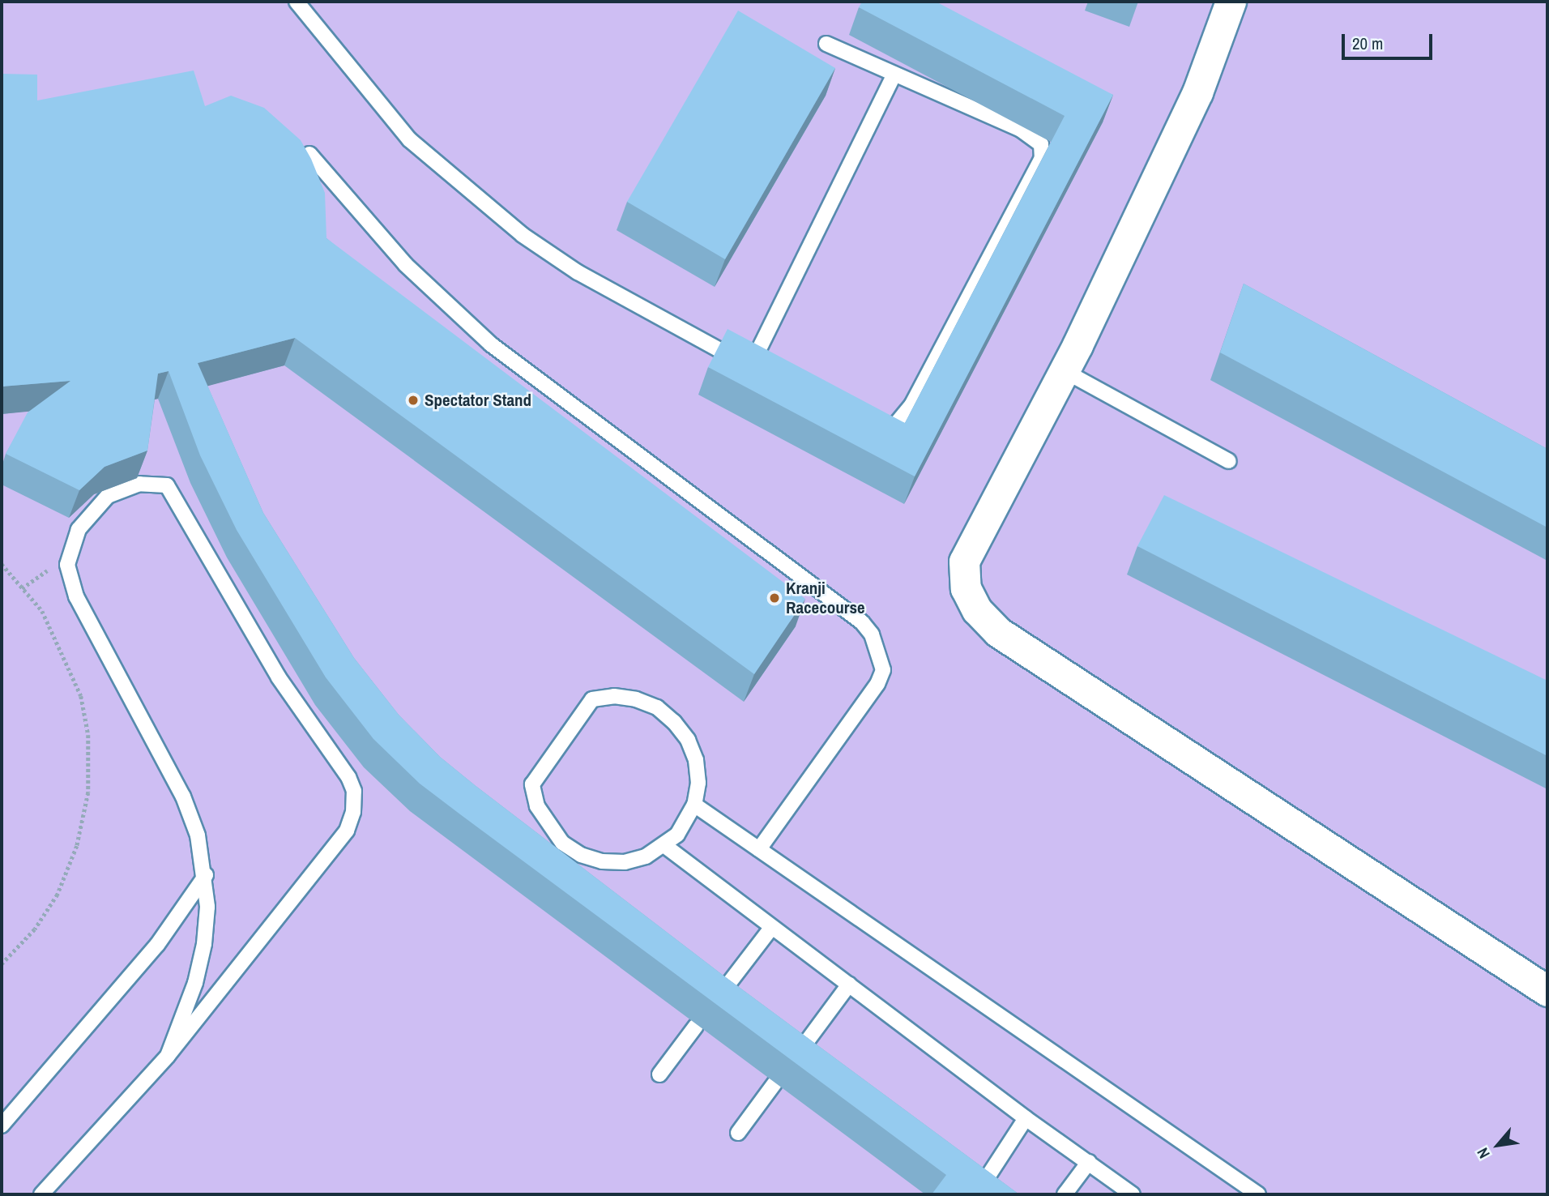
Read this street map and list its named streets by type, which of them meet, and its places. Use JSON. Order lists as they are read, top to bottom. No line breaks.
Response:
{"places":["Spectator Stand","Kranji Racecourse"],"scale_bar":"20 m","north":"bottom left"}
